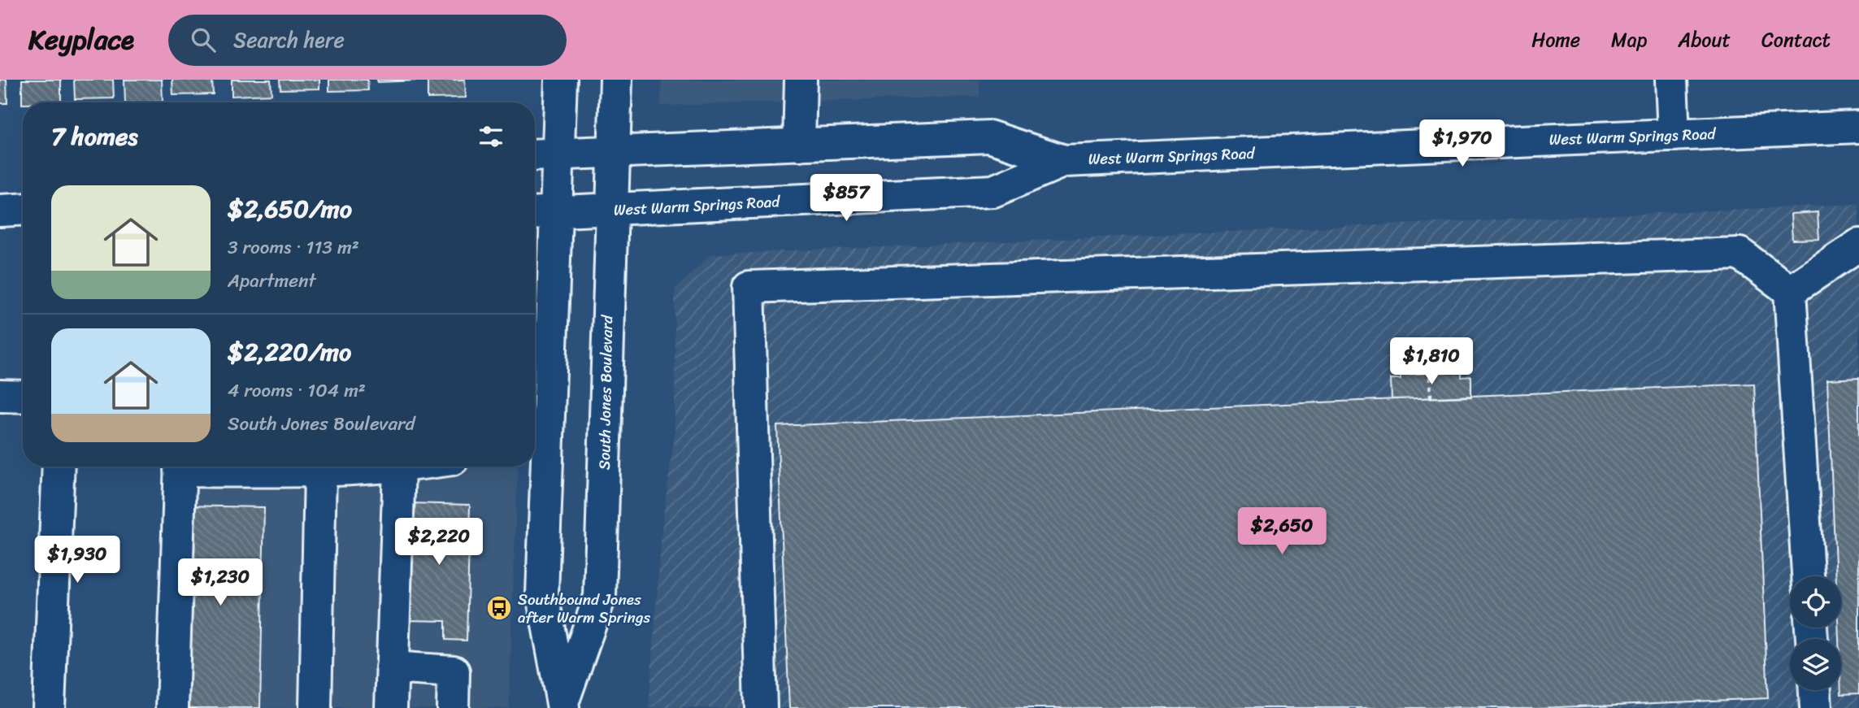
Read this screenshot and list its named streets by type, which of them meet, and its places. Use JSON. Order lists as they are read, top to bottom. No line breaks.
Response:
{"streets":{"main road":["West Warm Springs Road","South Jones Boulevard"]},"crossings":[["West Warm Springs Road","South Jones Boulevard"]],"places":{"bus stop":["Southbound Jones after Warm Springs"]},"page":{"header":"Keyplace","search":"Search here","nav":["Home","Map","About","Contact"],"heading":"7 homes","price":["$1,970","$857","$1,810","$2,650","$2,220","$1,930","$1,230"],"list":[{"name":"$2,650/mo","note":"3 rooms · 113 m² · Apartment"},{"name":"$2,220/mo","note":"4 rooms · 104 m² · South Jones Boulevard"}]}}
